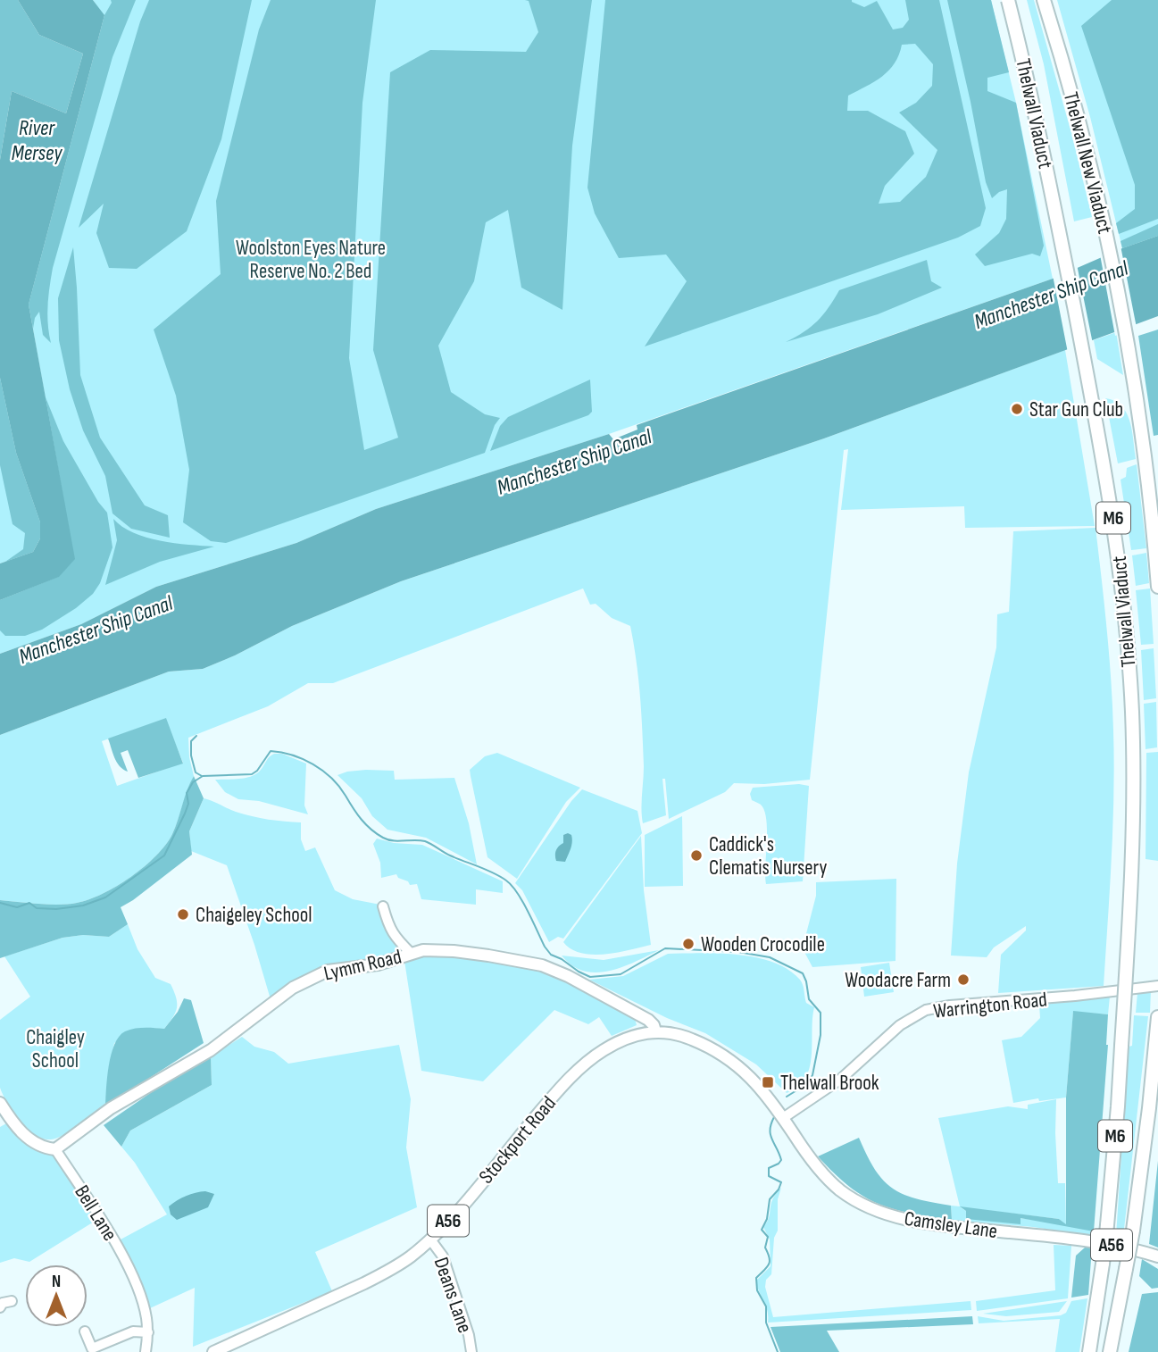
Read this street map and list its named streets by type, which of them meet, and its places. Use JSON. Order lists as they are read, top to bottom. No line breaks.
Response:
{"streets":{"highway":["Thelwall Viaduct","Thelwall New Viaduct","M6"],"main road":["Lymm Road","Stockport Road","A56","Camsley Lane"],"street":["Warrington Road","Bell Lane","Deans Lane"]},"crossings":[["Lymm Road","Stockport Road"],["Lymm Road","Bell Lane"],["Warrington Road","Stockport Road"],["Warrington Road","Camsley Lane"],["Stockport Road","Camsley Lane"],["Stockport Road","Deans Lane"]],"water":["River Mersey","Manchester Ship Canal"],"parks":["Woolston Eyes Nature Reserve No. 2 Bed","Chaigley School"],"places":{"other":["Star Gun Club","Caddick's Clematis Nursery","Chaigeley School","Wooden Crocodile","Woodacre Farm"],"transit":["Thelwall Brook"]},"north":"top"}
